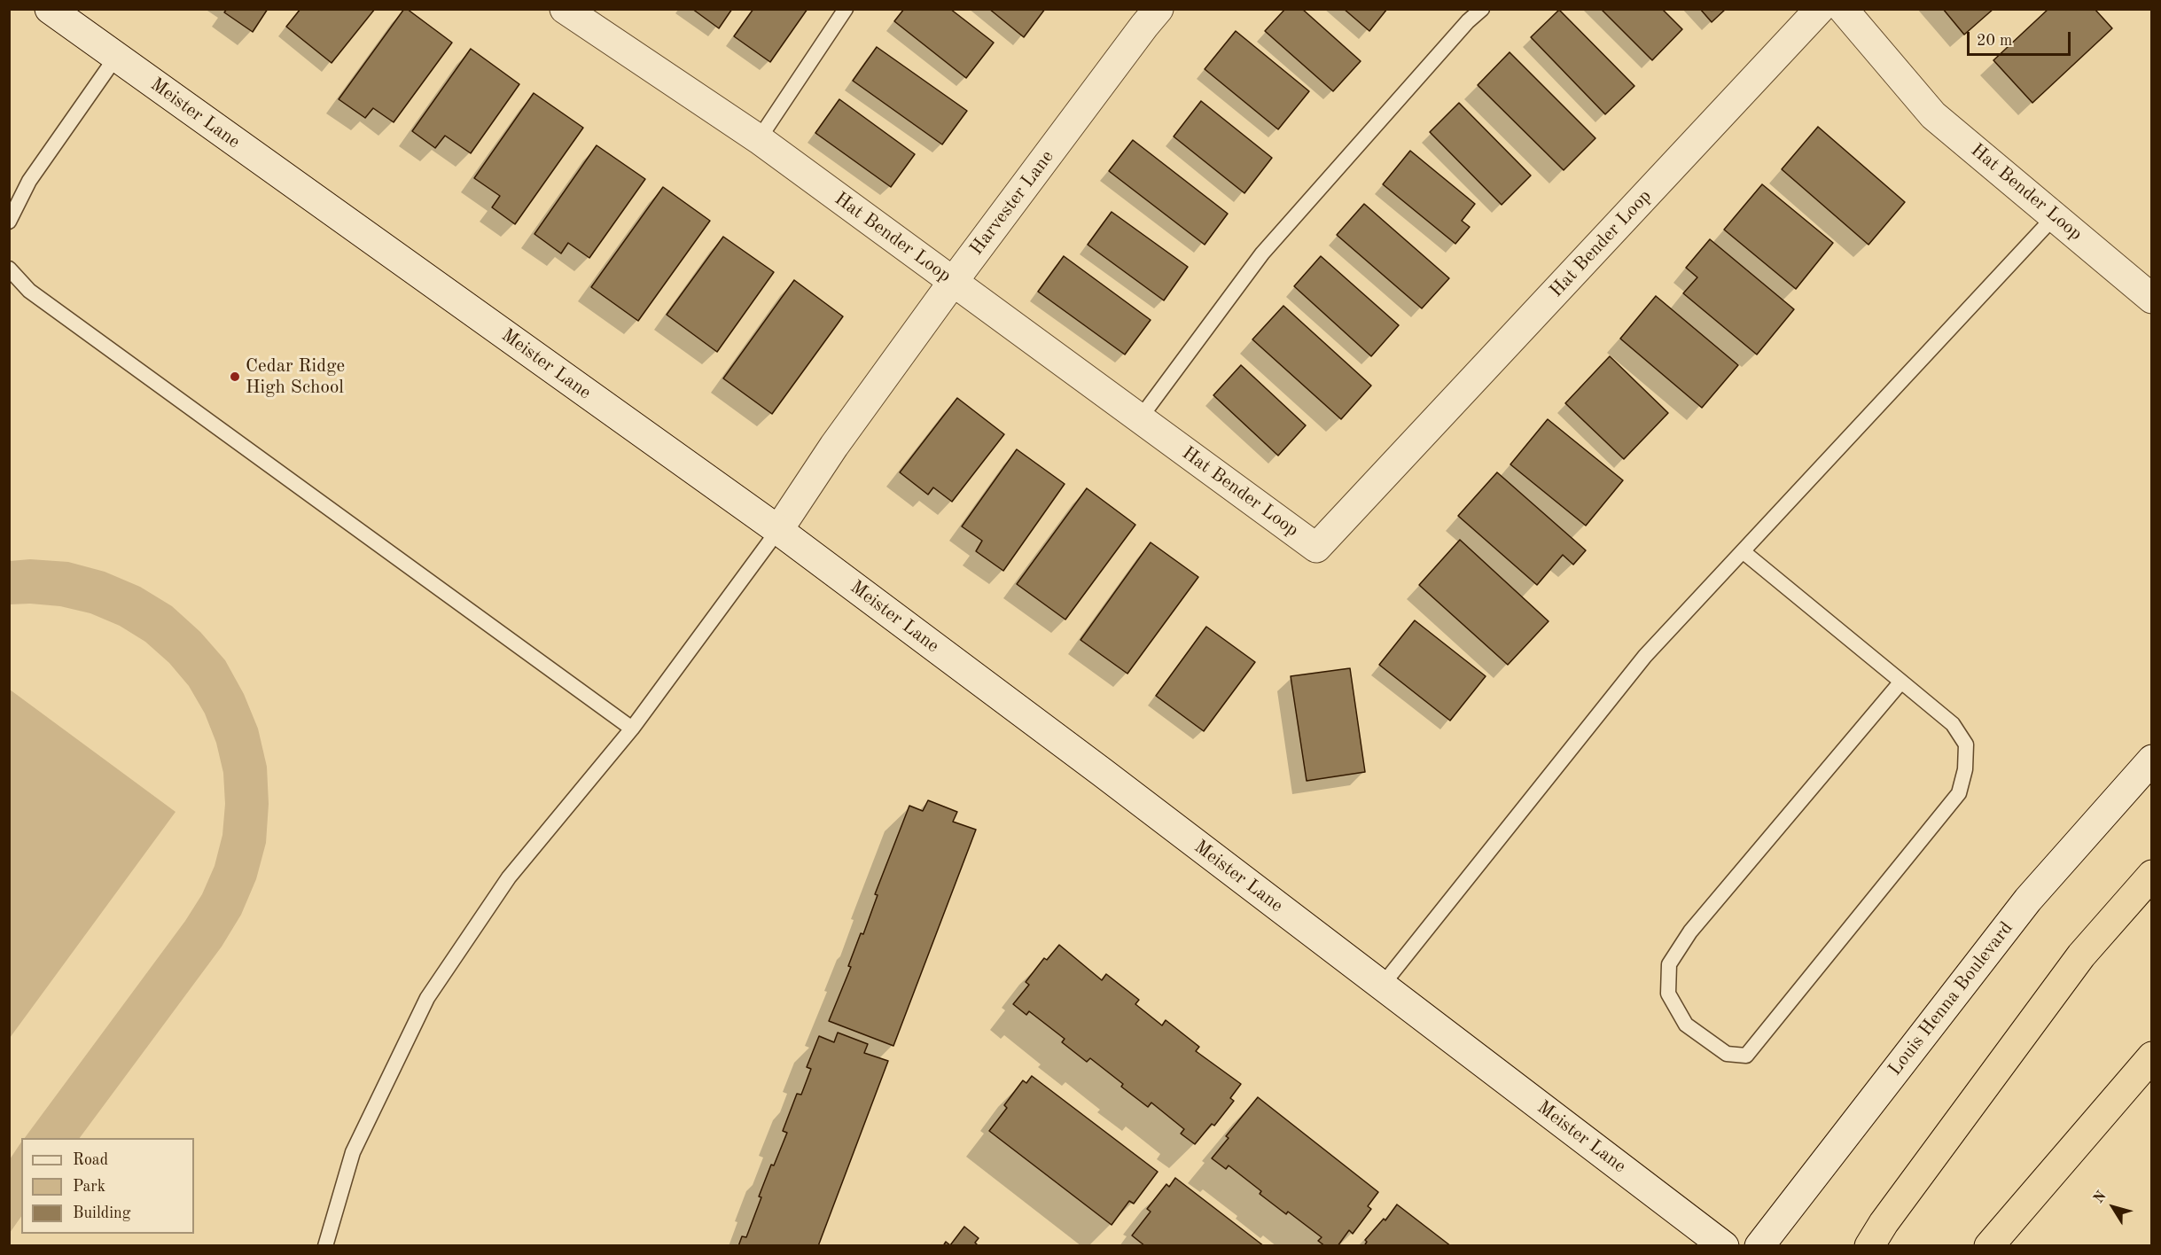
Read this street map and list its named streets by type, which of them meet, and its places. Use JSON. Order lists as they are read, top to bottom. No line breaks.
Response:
{"streets":{"street":["Meister Lane","Hat Bender Loop","Harvester Lane","Louis Henna Boulevard"]},"crossings":[["Meister Lane","Harvester Lane"],["Hat Bender Loop","Harvester Lane"]],"places":["Cedar Ridge High School"],"legend":["Road","Park","Building"],"scale_bar":"20 m","north":"top left"}
